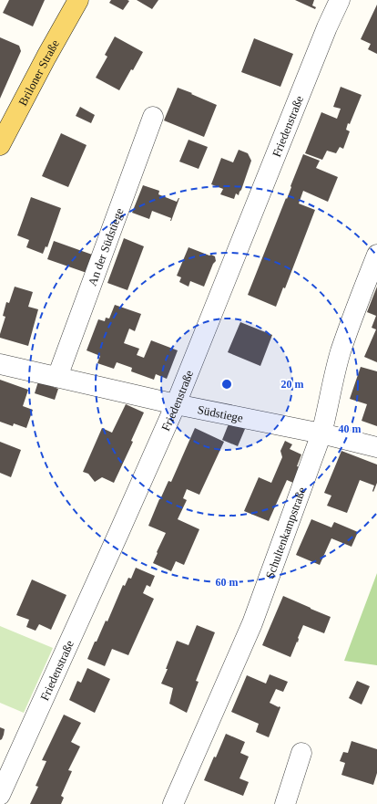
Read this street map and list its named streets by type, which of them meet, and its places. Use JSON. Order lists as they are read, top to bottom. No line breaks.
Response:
{"streets":{"main road":["Briloner Straße"],"street":["Friedenstraße","An der Südstiege","Südstiege","Schultenkampstraße"]},"crossings":[["Friedenstraße","Südstiege"],["An der Südstiege","Südstiege"],["Südstiege","Schultenkampstraße"]],"rings":["20 m","40 m","60 m"]}
